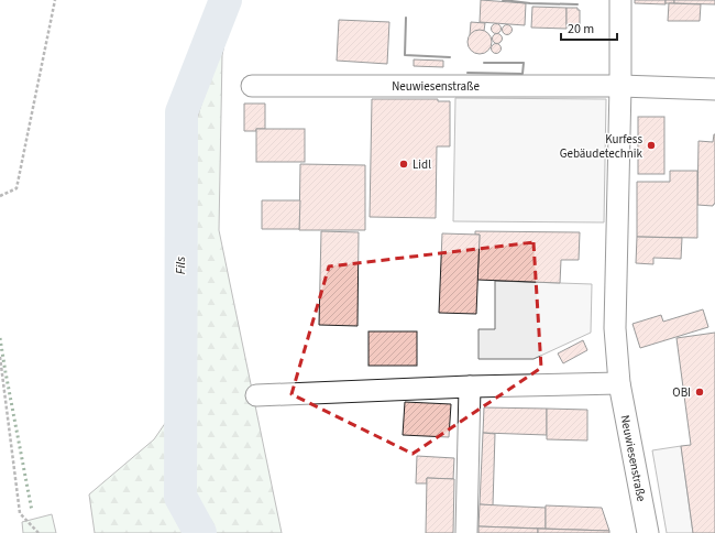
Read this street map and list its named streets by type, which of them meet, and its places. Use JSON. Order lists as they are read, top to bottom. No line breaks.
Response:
{"streets":{"street":["Neuwiesenstraße"]},"water":["Fils"],"places":["Kurfess Gebäudetechnik","Lidl","OBI"],"scale_bar":"20 m"}
